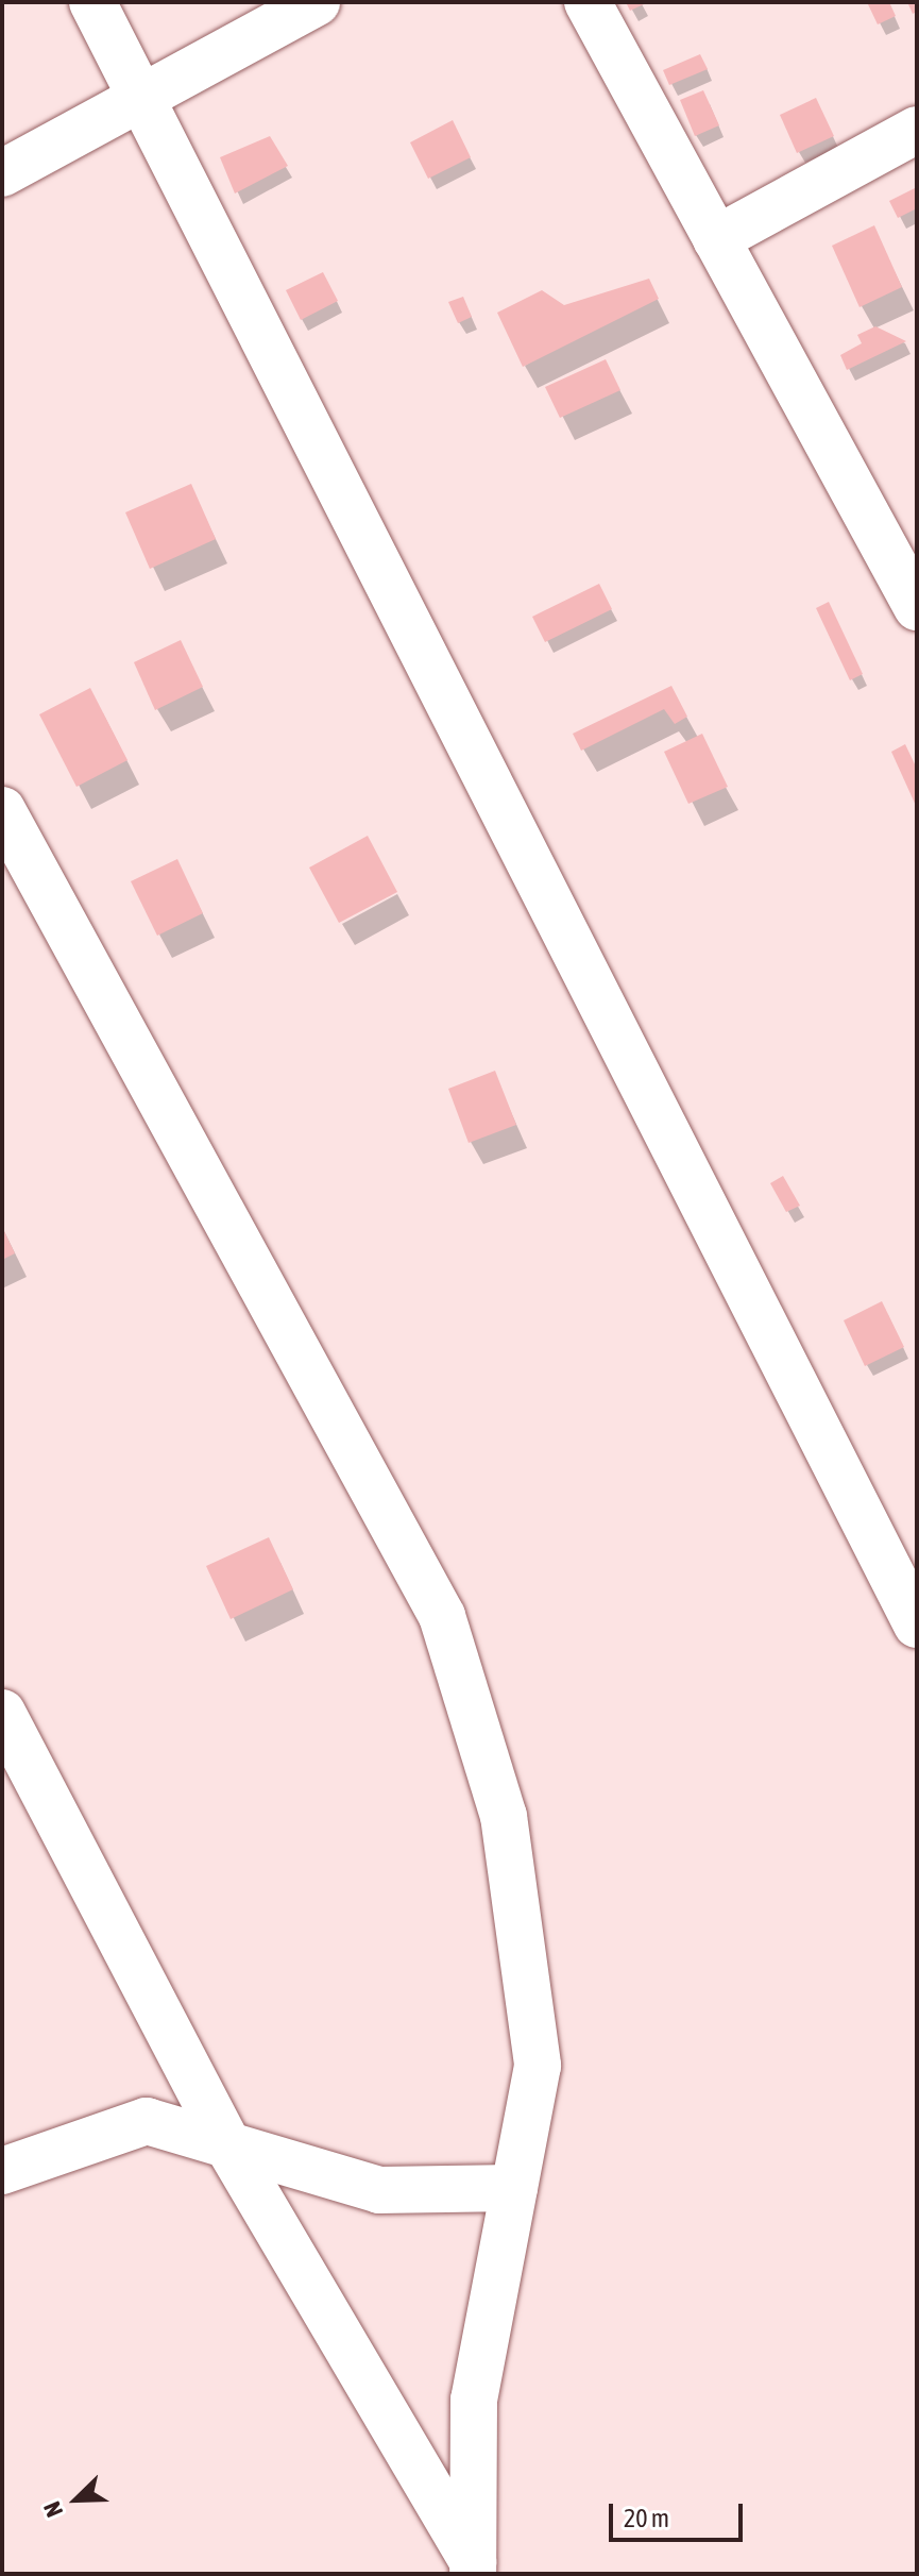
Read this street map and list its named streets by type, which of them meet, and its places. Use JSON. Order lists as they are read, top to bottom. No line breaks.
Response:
{"scale_bar":"20 m","north":"bottom left"}
